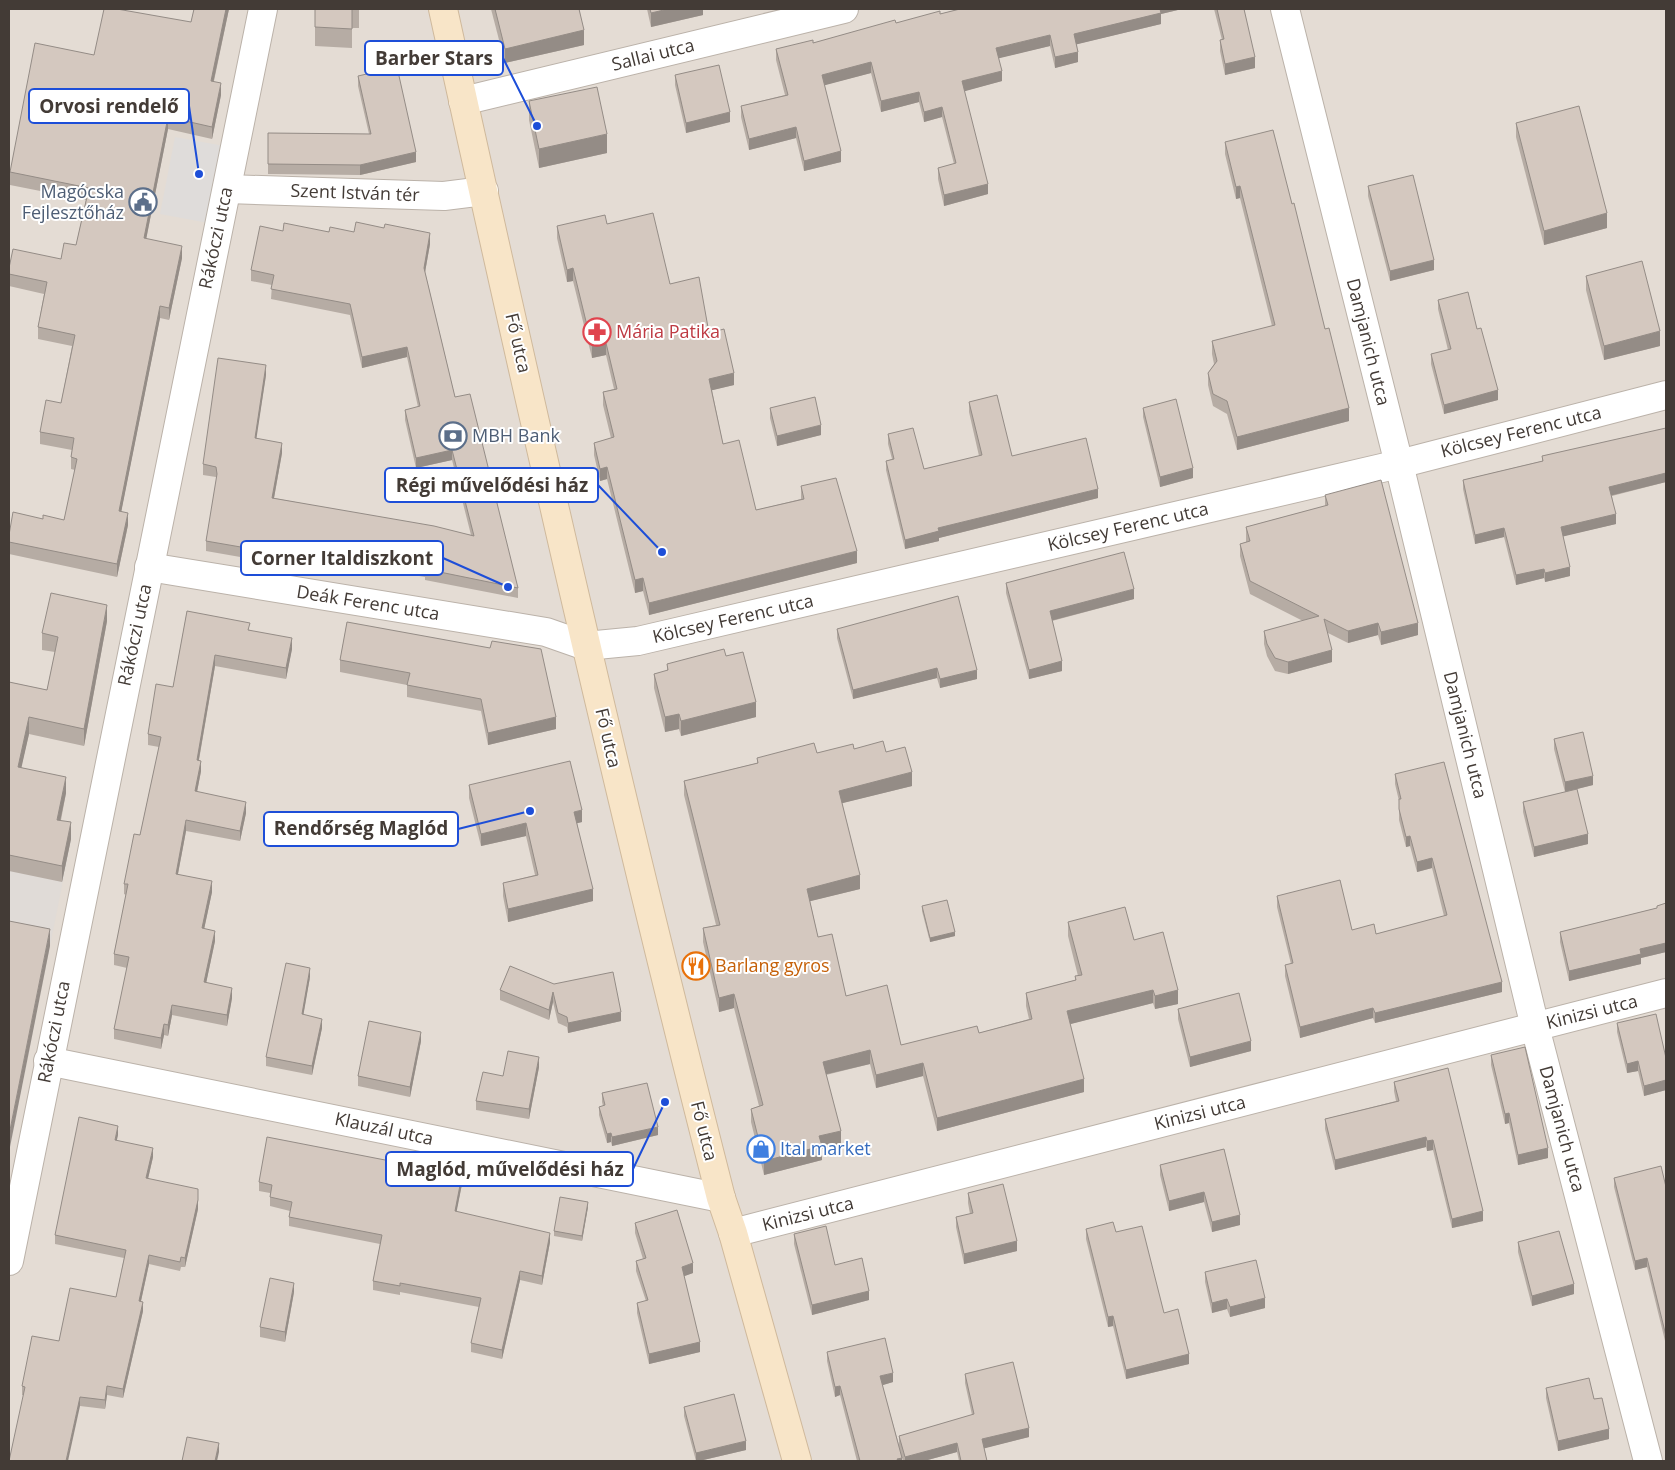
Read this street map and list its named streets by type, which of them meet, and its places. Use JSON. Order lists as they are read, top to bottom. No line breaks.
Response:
{"streets":{"main road":["Fő utca"],"street":["Sallai utca","Szent István tér","Rákóczi utca","Damjanich utca","Kölcsey Ferenc utca","Deák Ferenc utca","Kinizsi utca","Klauzál utca"]},"crossings":[["Sallai utca","Fő utca"],["Szent István tér","Rákóczi utca"],["Szent István tér","Fő utca"],["Rákóczi utca","Deák Ferenc utca"],["Rákóczi utca","Klauzál utca"],["Damjanich utca","Kölcsey Ferenc utca"],["Damjanich utca","Kinizsi utca"],["Fő utca","Kölcsey Ferenc utca"],["Fő utca","Deák Ferenc utca"],["Fő utca","Kinizsi utca"],["Fő utca","Klauzál utca"],["Kölcsey Ferenc utca","Deák Ferenc utca"]],"places":{"other":["Barber Stars","Orvosi rendelő","Régi művelődési ház","Corner Italdiszkont","Rendőrség Maglód","Maglód, művelődési ház"],"public building":["Magócska Fejlesztőház"],"pharmacy":["Mária Patika"],"bank":["MBH Bank"],"restaurant":["Barlang gyros"],"shop":["Ital market"]}}
